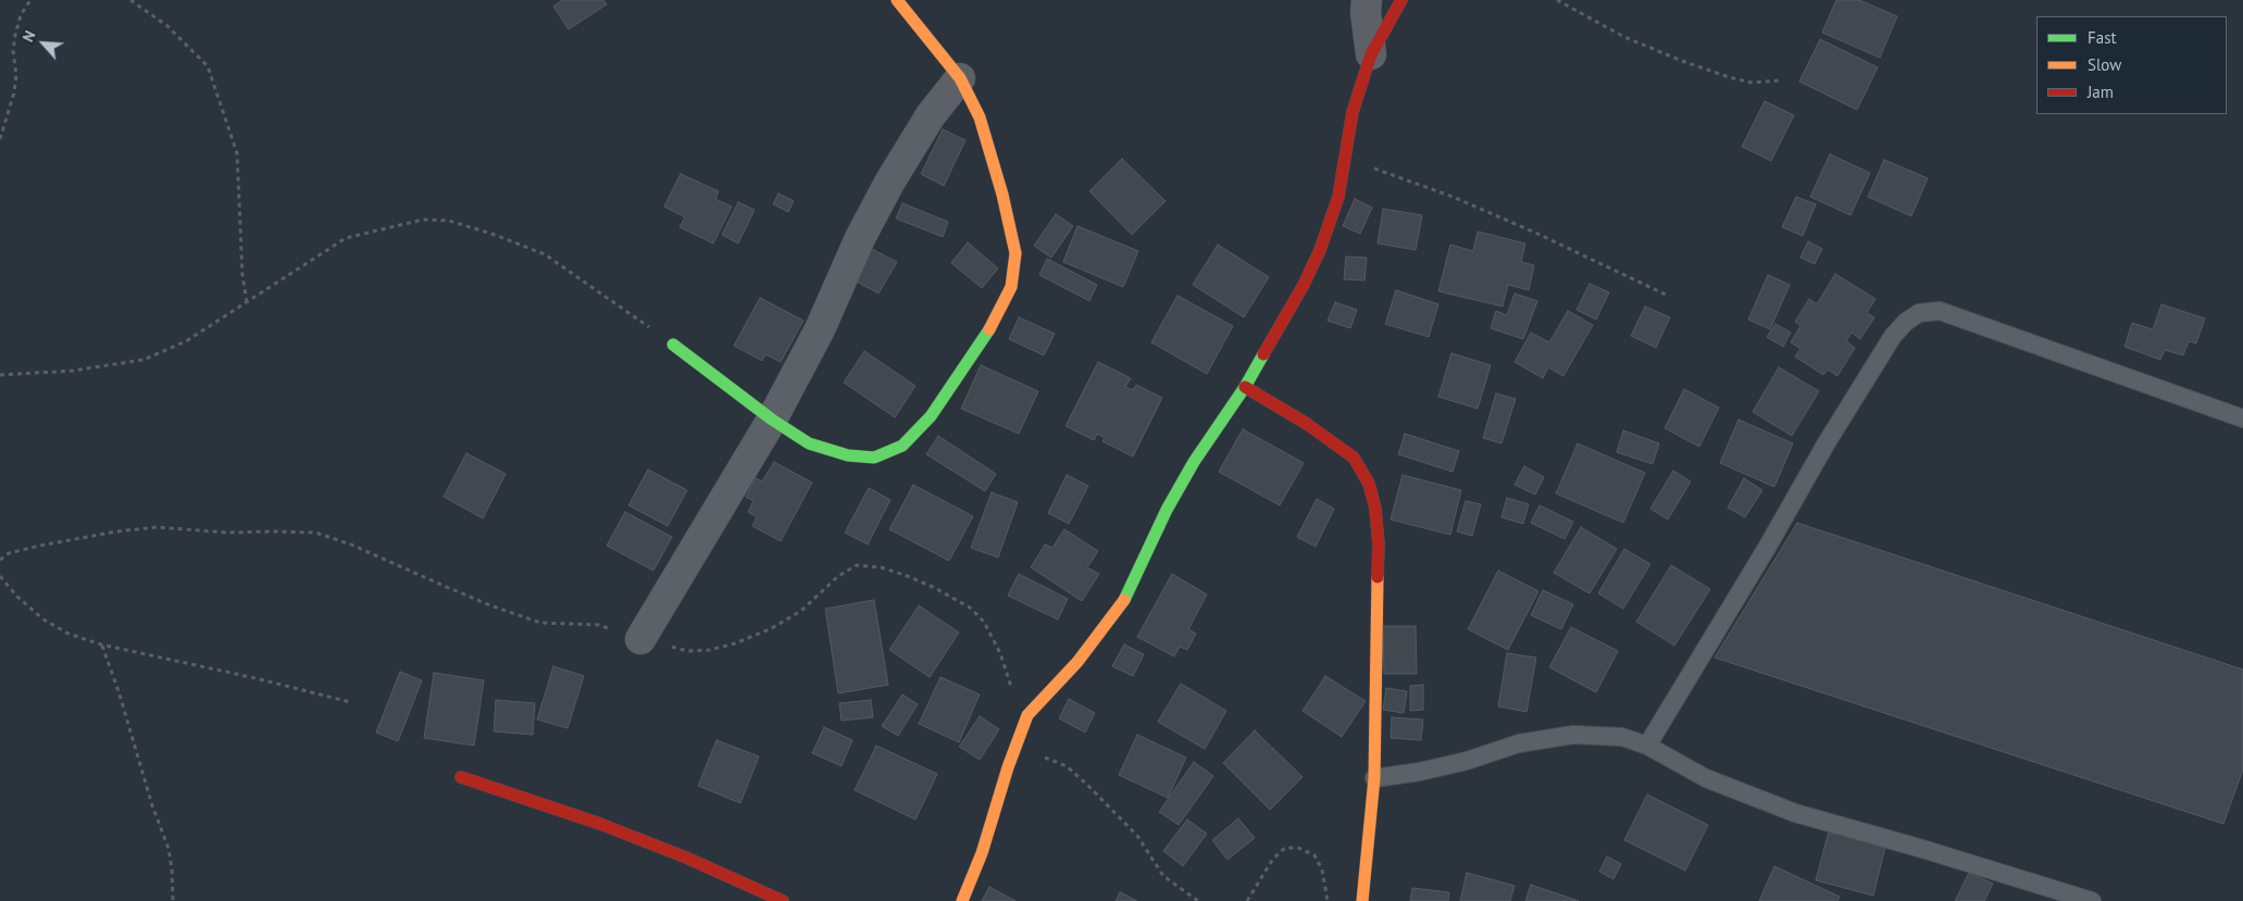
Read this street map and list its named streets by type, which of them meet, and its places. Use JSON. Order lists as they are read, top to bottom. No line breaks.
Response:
{"legend":["Fast","Slow","Jam"],"north":"top left"}
